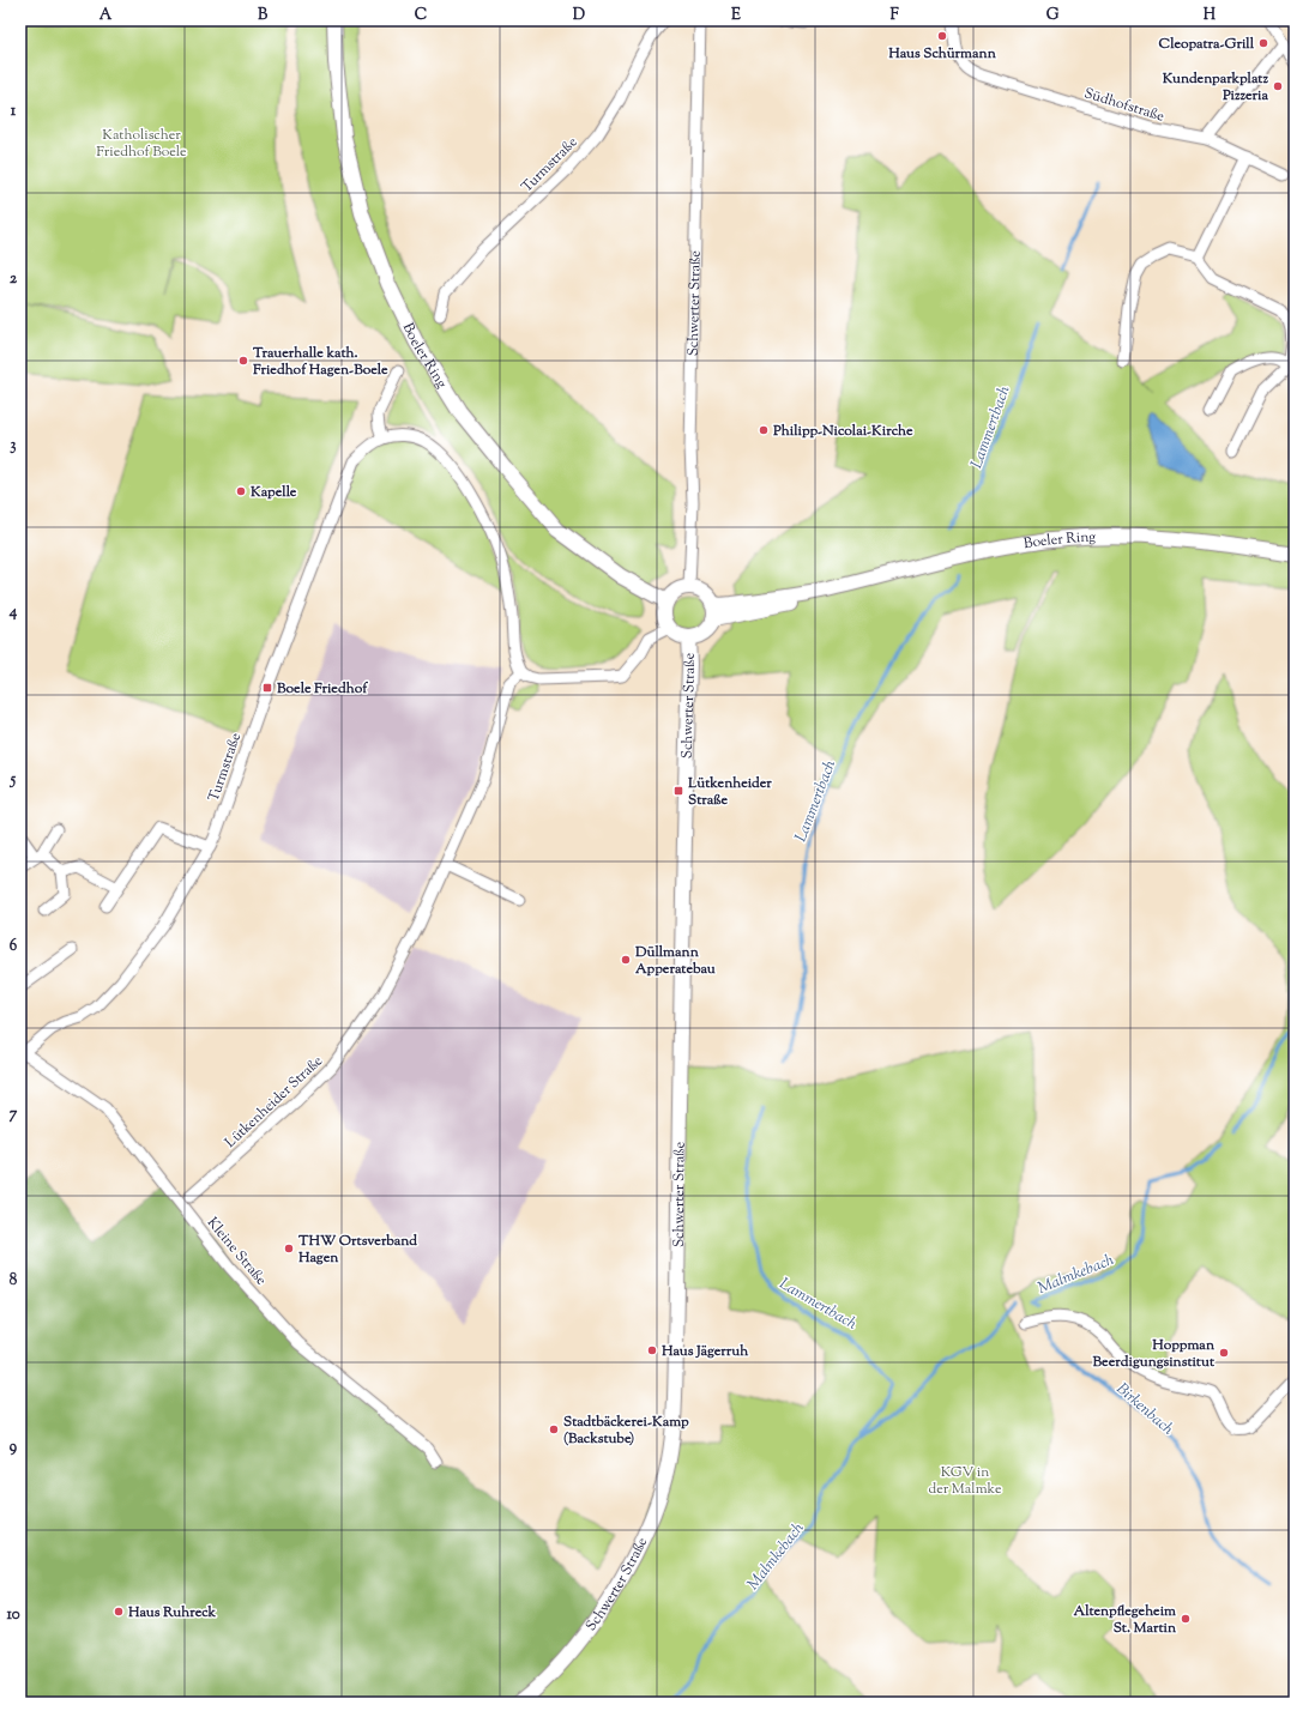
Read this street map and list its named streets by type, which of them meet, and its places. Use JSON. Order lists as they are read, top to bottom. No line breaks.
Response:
{"streets":{"main road":["Schwerter Straße","Boeler Ring"],"street":["Südhofstraße","Turmstraße","Lütkenheider Straße","Kleine Straße"]},"crossings":[["Turmstraße","Lütkenheider Straße"],["Turmstraße","Kleine Straße"],["Schwerter Straße","Boeler Ring"]],"water":["Lammertbach","Malmkebach","Birkenbach"],"parks":["Katholischer Friedhof Boele","KGV in der Malmke"],"places":{"other":["Haus Schürmann","Cleopatra-Grill","Kundenparkplatz Pizzeria","Trauerhalle kath. Friedhof Hagen-Boele","Philipp-Nicolai-Kirche","Kapelle","Düllmann Apperatebau","THW Ortsverband Hagen","Haus Jägerruh","Hoppman Beerdigungsinstitut","Stadtbäckerei-Kamp (Backstube)","Haus Ruhreck","Altenpflegeheim St. Martin"],"transit":["Boele Friedhof","Lütkenheider Straße"]},"grid":{"columns":["A","B","C","D","E","F","G","H"],"rows":["1","2","3","4","5","6","7","8","9","10"]}}
